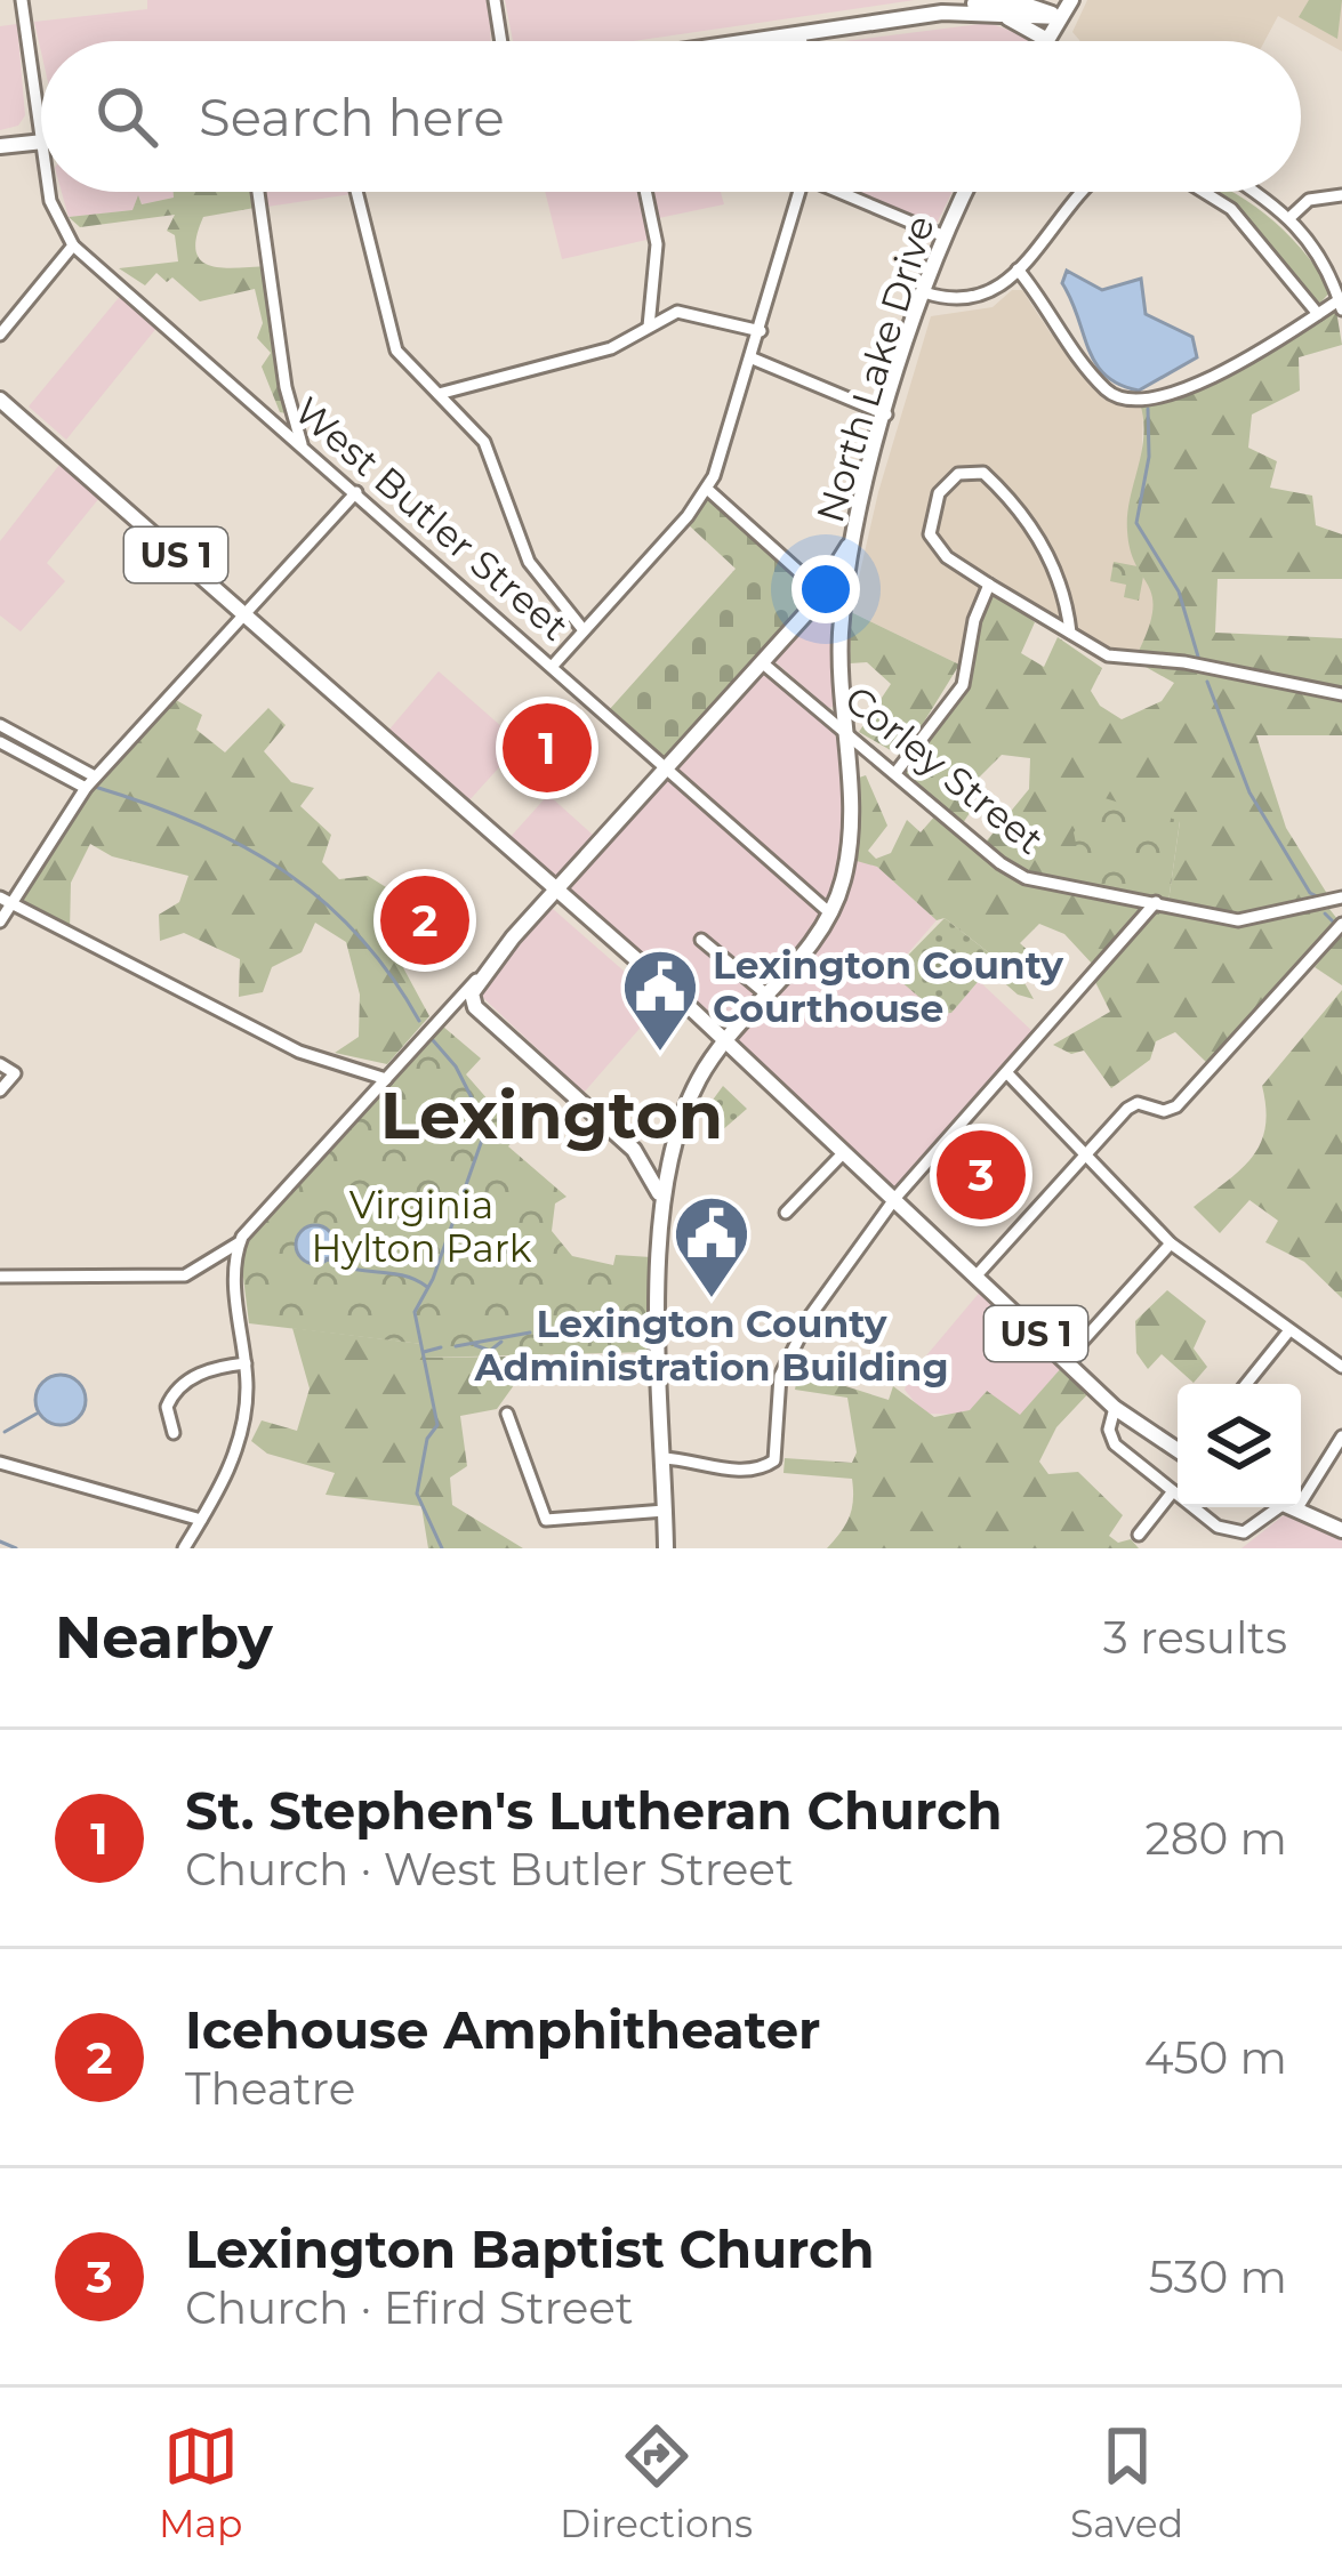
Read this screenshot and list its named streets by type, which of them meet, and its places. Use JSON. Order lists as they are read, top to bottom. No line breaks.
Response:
{"streets":{"main road":["North Lake Drive","US 1"],"street":["West Butler Street","Corley Street"]},"crossings":[["North Lake Drive","West Butler Street"],["North Lake Drive","US 1"],["North Lake Drive","Corley Street"]],"districts":["Lexington"],"parks":["Virginia Hylton Park"],"places":{"public building":["Lexington County Courthouse","Lexington County Administration Building"]},"page":{"search":"Search here","pins":["1","2","3"],"heading":["Nearby","3 results"],"list":[{"mark":"1","name":"St. Stephen's Lutheran Church","note":"Church · West Butler Street","value":"280 m"},{"mark":"2","name":"Icehouse Amphitheater","note":"Theatre","value":"450 m"},{"mark":"3","name":"Lexington Baptist Church","note":"Church · Efird Street","value":"530 m"}],"nav":["Map","Directions","Saved"]}}
